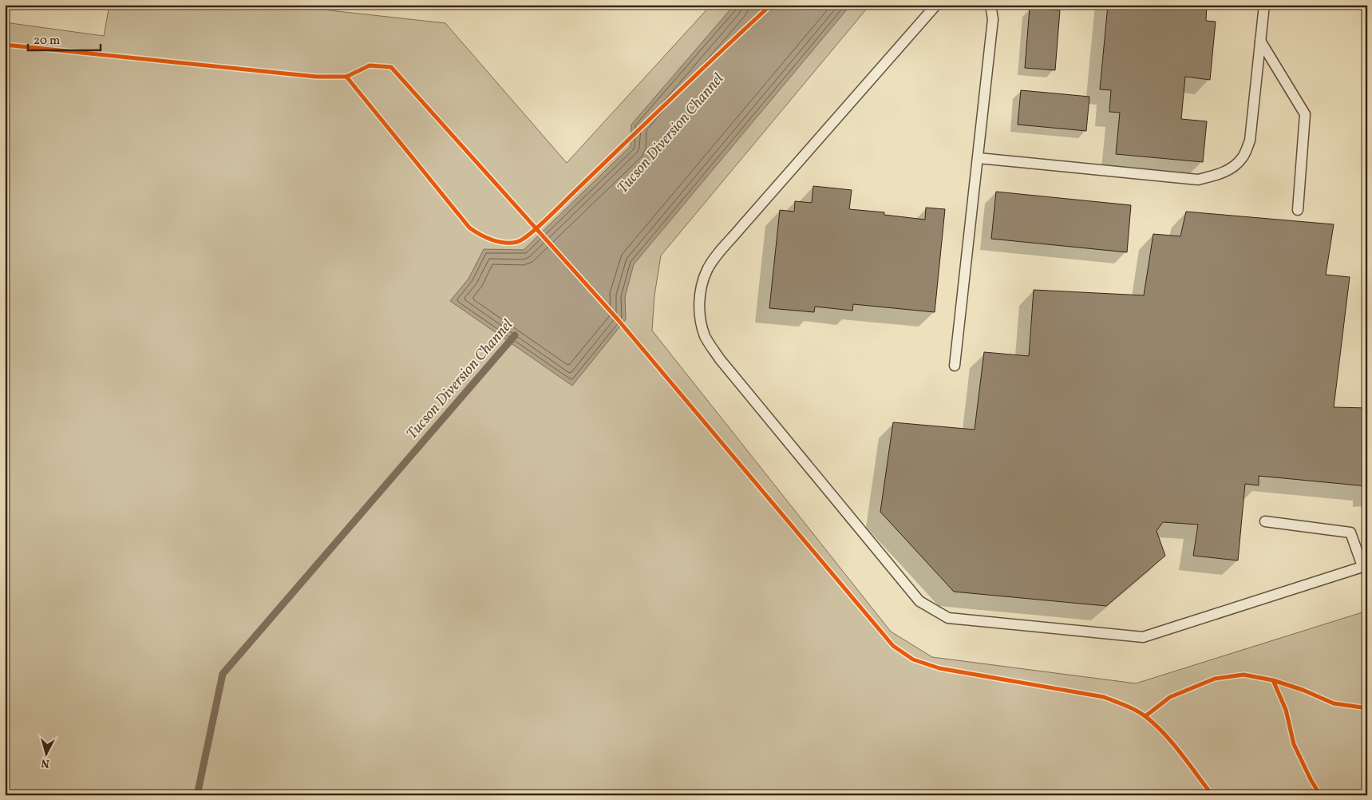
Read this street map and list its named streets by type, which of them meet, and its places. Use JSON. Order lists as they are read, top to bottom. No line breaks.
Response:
{"water":["Tucson Diversion Channel"],"scale_bar":"20 m","north":"bottom"}
